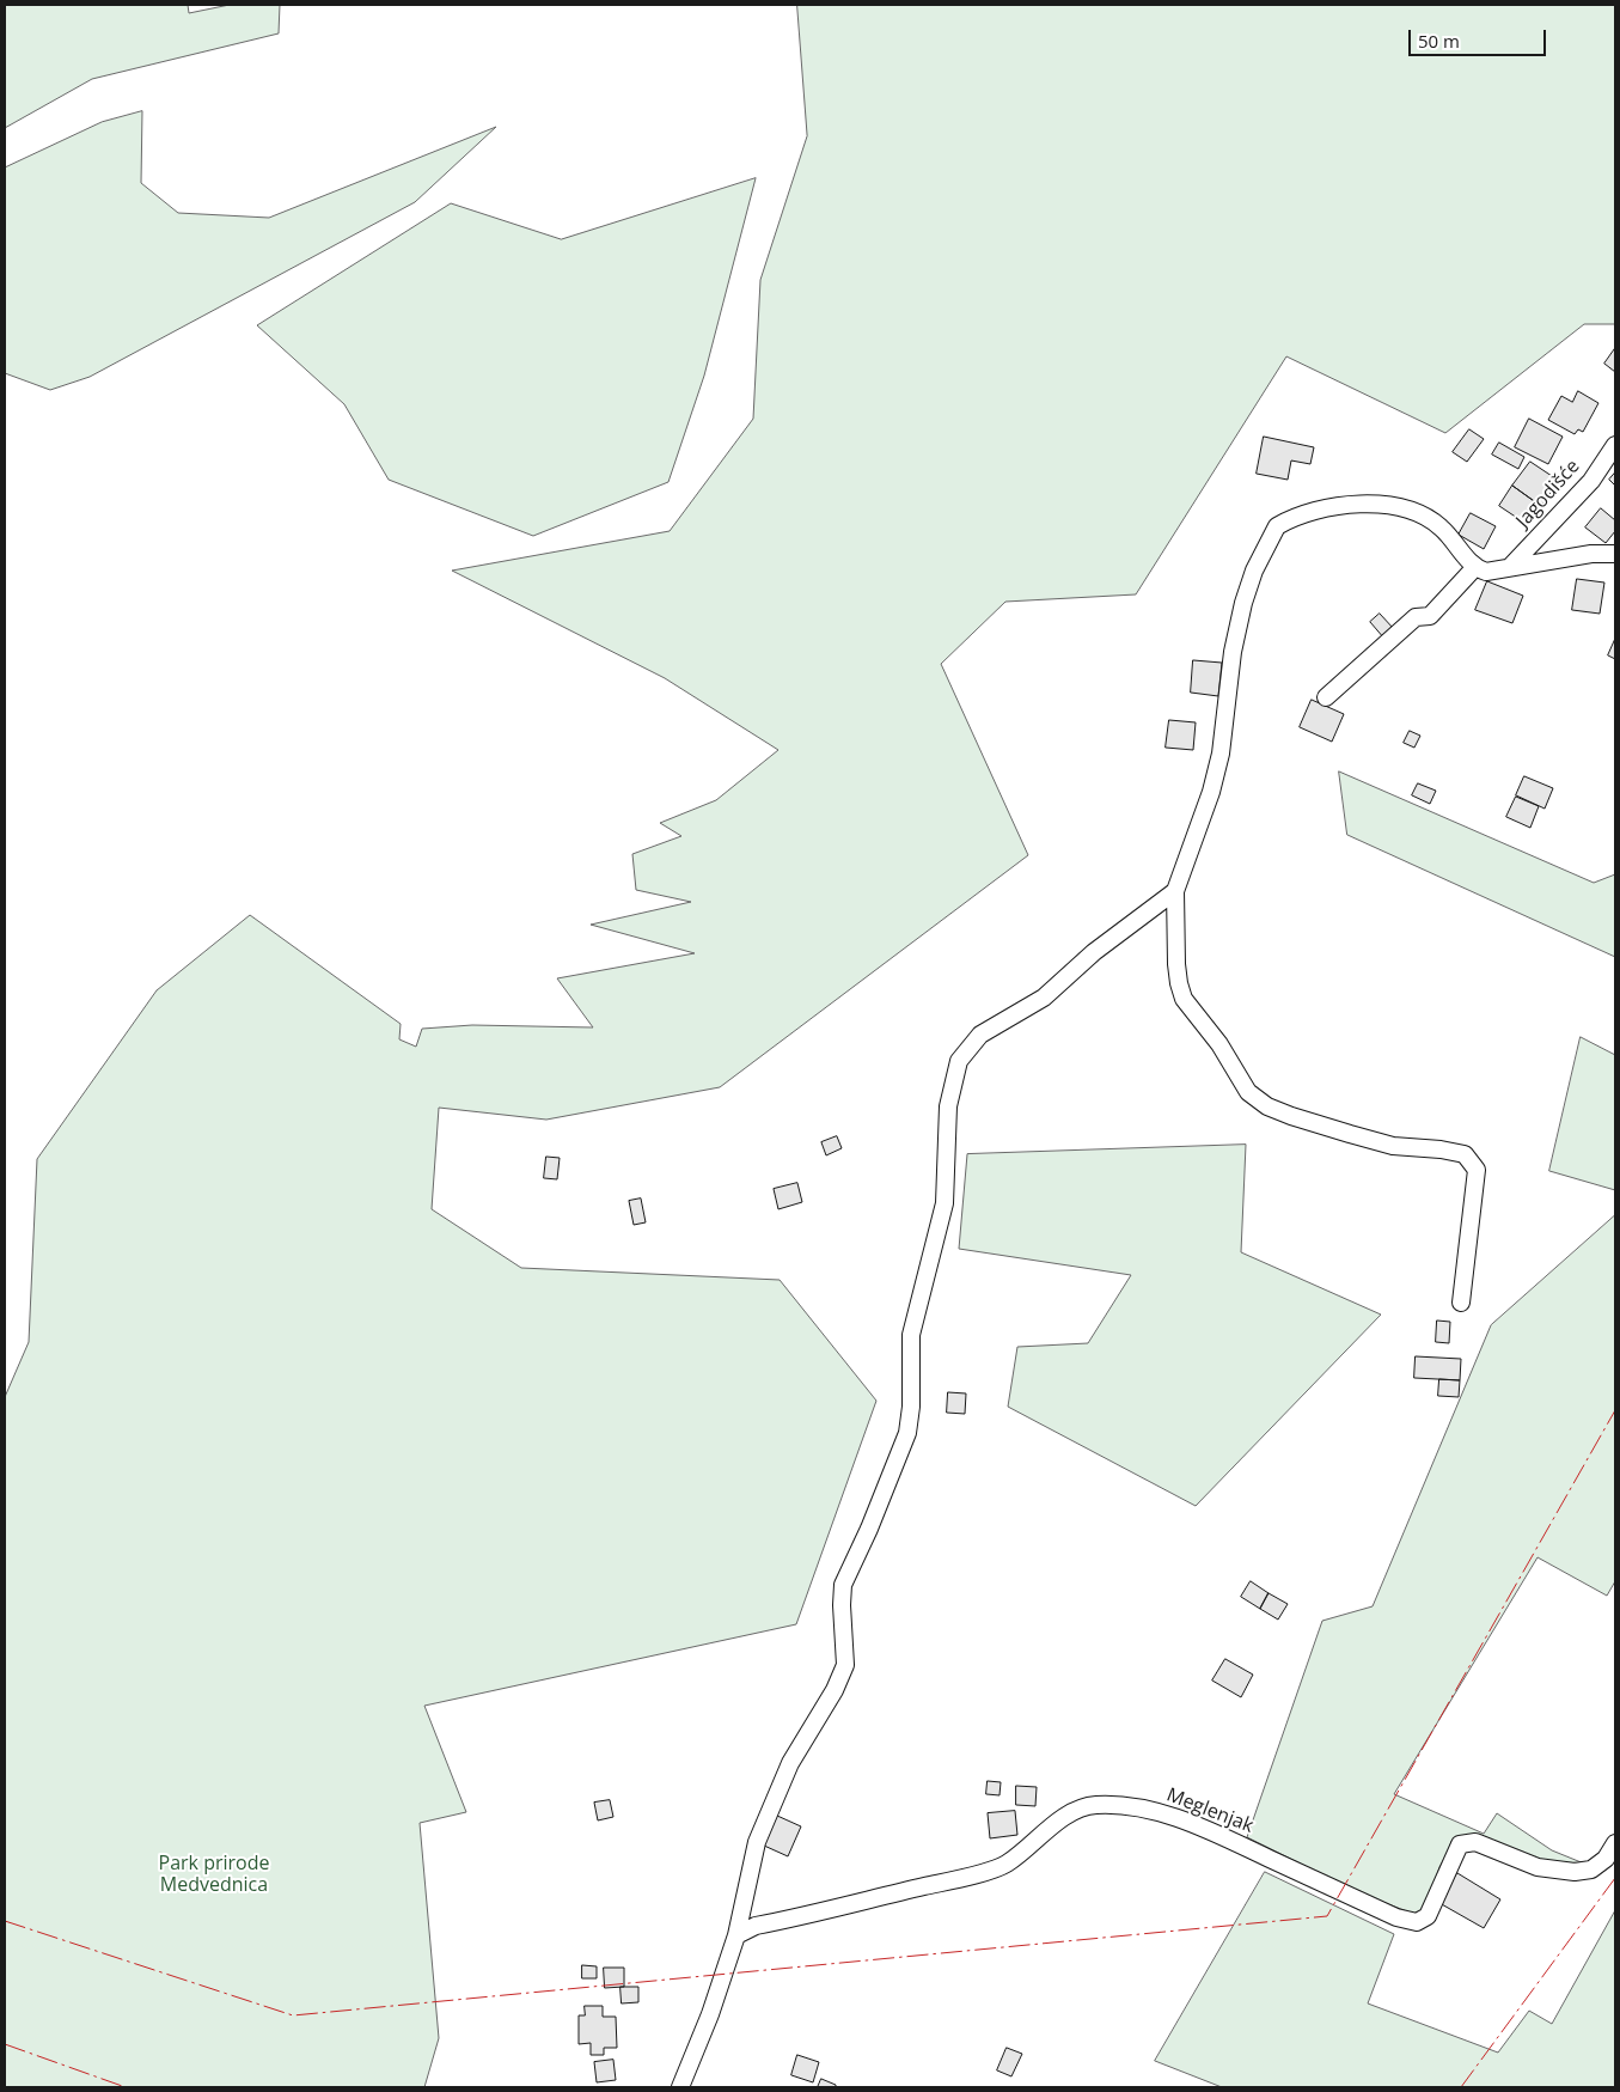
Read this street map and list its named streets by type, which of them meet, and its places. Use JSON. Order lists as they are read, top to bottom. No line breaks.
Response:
{"streets":{"street":["Jagodišće","Meglenjak"]},"parks":["Park prirode Medvednica"],"scale_bar":"50 m"}
